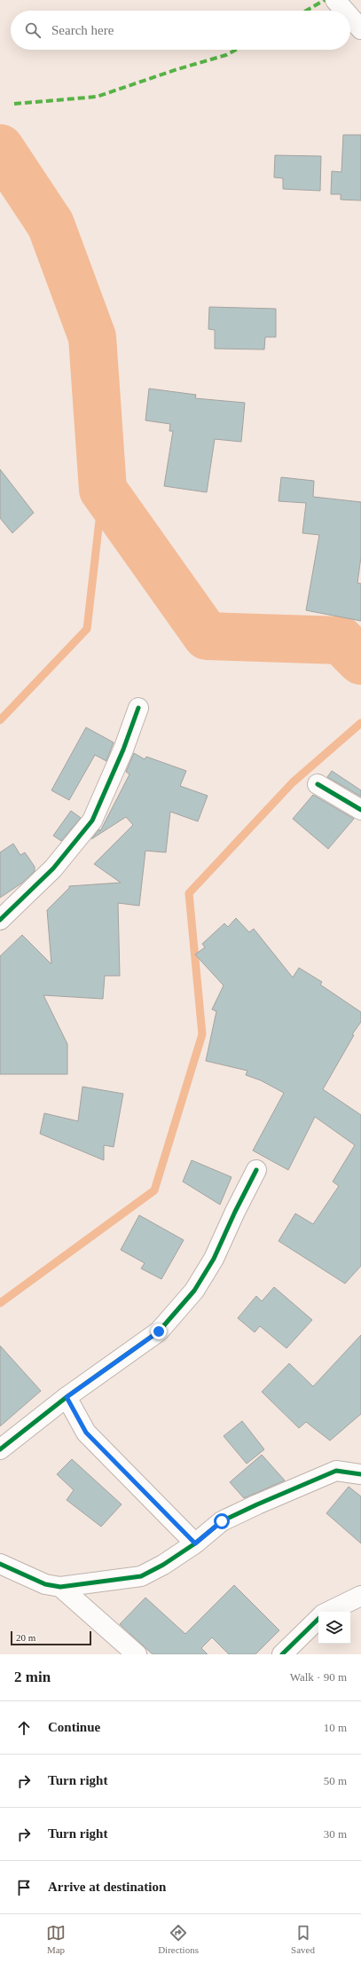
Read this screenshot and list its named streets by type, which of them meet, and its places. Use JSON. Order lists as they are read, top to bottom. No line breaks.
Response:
{"scale_bar":"20 m","page":{"search":"Search here","scale":"20 m","heading":["2 min","Walk · 90 m"],"list":[["Continue","10 m"],["Turn right","50 m"],["Turn right","30 m"],"Arrive at destination"],"nav":["Map","Directions","Saved"]}}
